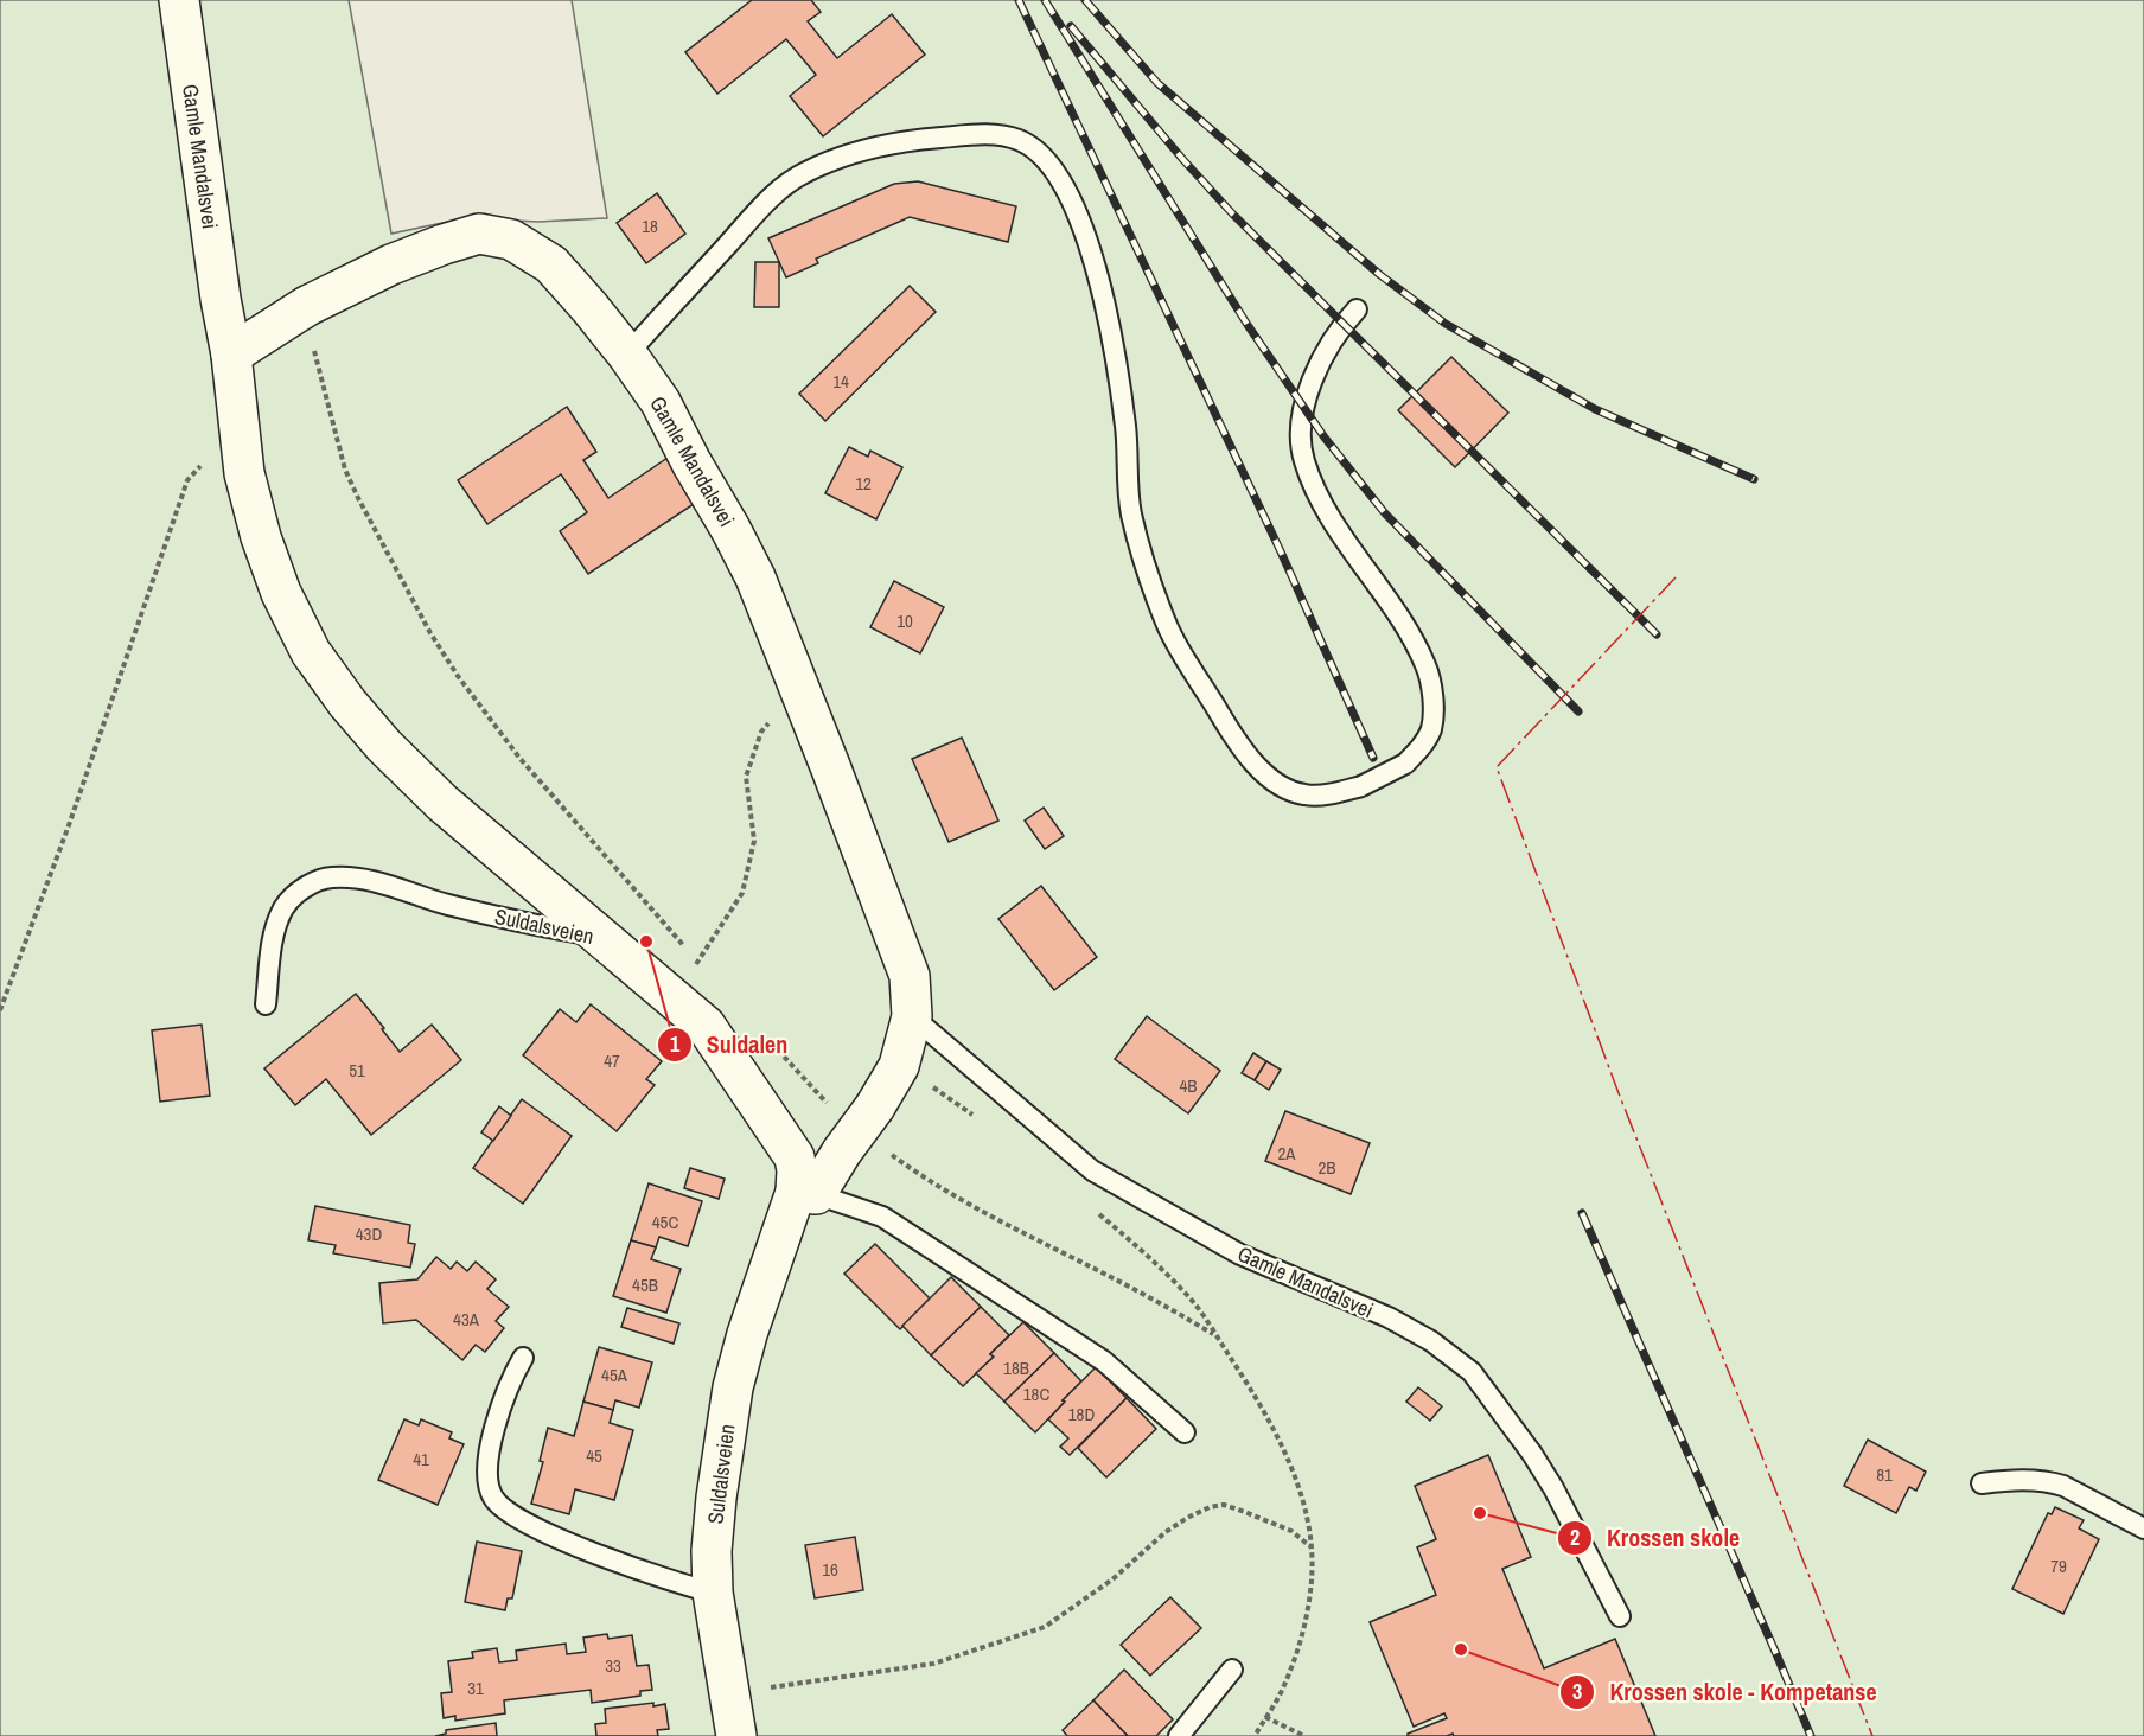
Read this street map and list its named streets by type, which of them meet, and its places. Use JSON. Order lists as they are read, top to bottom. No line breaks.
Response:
{"streets":{"street":["Gamle Mandalsvei","Suldalsveien"]},"crossings":[["Gamle Mandalsvei","Suldalsveien"]],"places":["Suldalen","Krossen skole","Krossen skole - Kompetanse"],"house_numbers":["18","14","12","10","47","51","4B","2A","2B","45C","43D","45B","43A","18B","45A","18C","18D","45","41","81","79","16","33","31"]}
